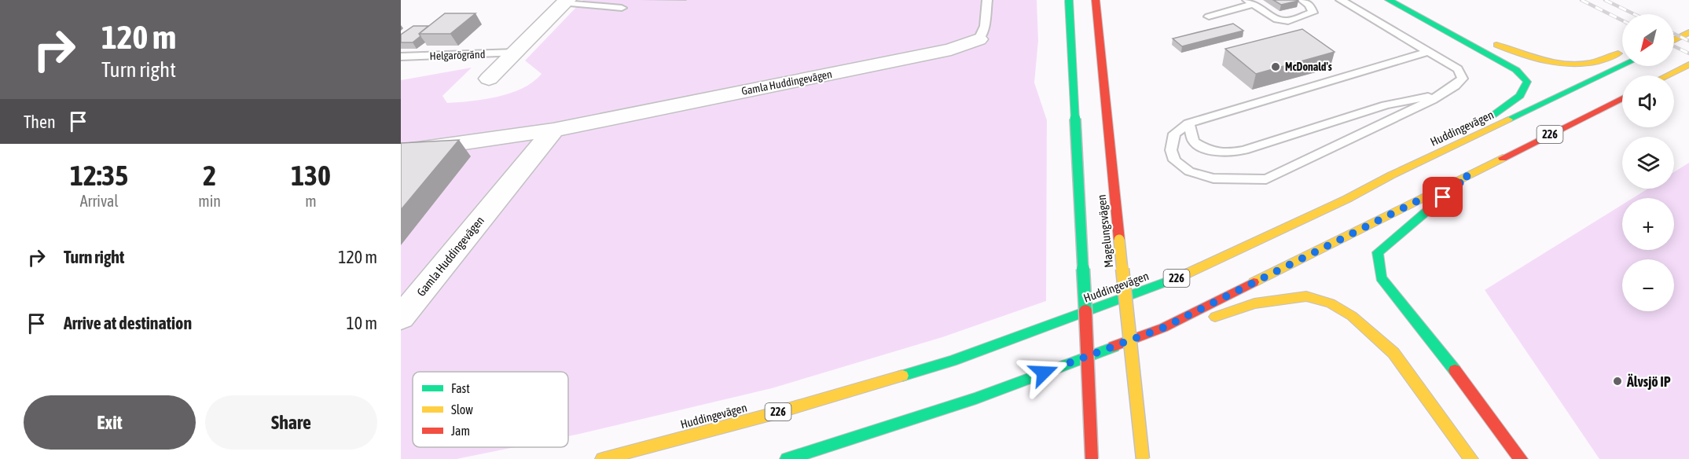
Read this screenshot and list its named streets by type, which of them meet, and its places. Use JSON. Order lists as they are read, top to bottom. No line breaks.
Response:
{"streets":{"main road":["Huddingevägen","226","Magelungsvägen"],"street":["Helgarögränd","Gamla Huddingevägen"]},"places":["McDonald's","Älvsjö IP"],"legend":["Fast","Slow","Jam"],"north":"bottom left","page":{"turn":["120 m","Turn right"],"map_buttons":["+","−"],"then":"Then","eta":["12:35","Arrival","2","min","130","m"],"list":[{"name":"Turn right","value":"120 m"},{"name":"Arrive at destination","value":"10 m"}],"buttons":["Exit","Share"]}}
